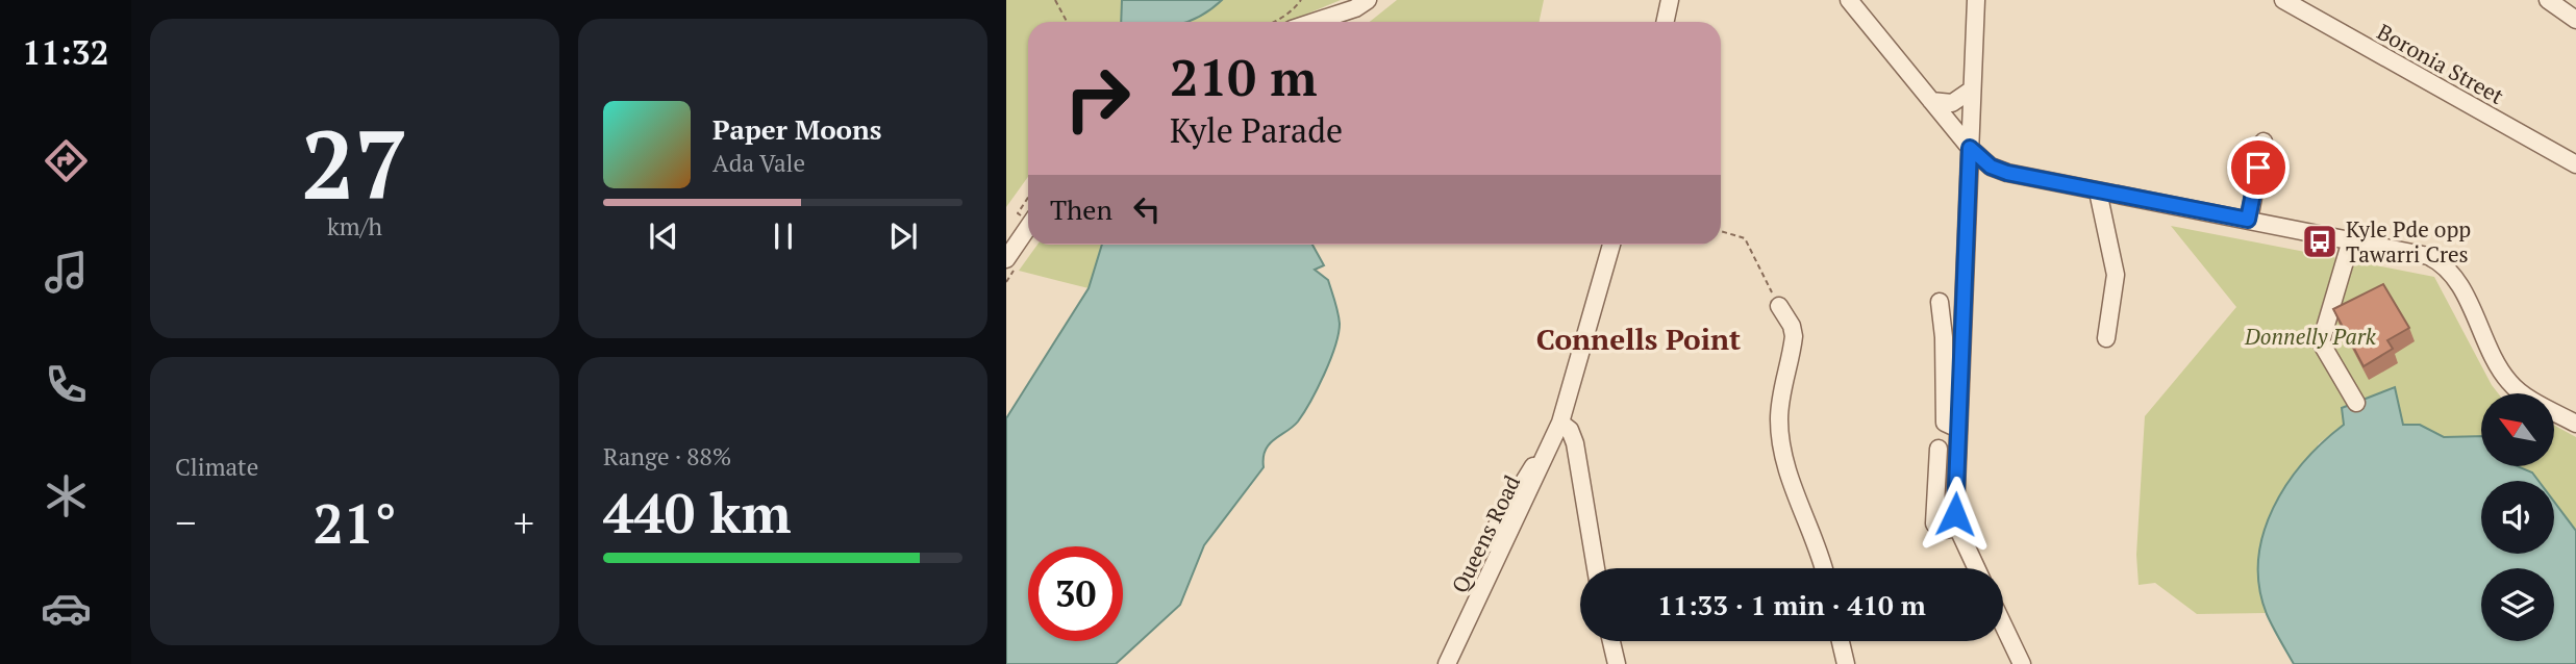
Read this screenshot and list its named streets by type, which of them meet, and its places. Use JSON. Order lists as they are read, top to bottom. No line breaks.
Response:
{"streets":{"street":["Boronia Street","Queens Road"]},"districts":["Connells Point"],"parks":["Donnelly Park"],"places":{"bus stop":["Kyle Pde opp Tawarri Cres"]},"north":"top left","page":{"tabs":"11:32","tile":[["27","km/h"],"Climate",["Range · 88%","440 km"]],"turn":["210 m","Kyle Parade"],"song":["Paper Moons","Ada Vale"],"then":"Then","heat":["−","21°","+"],"limit":"30","trip":"11:33 · 1 min · 410 m"}}
